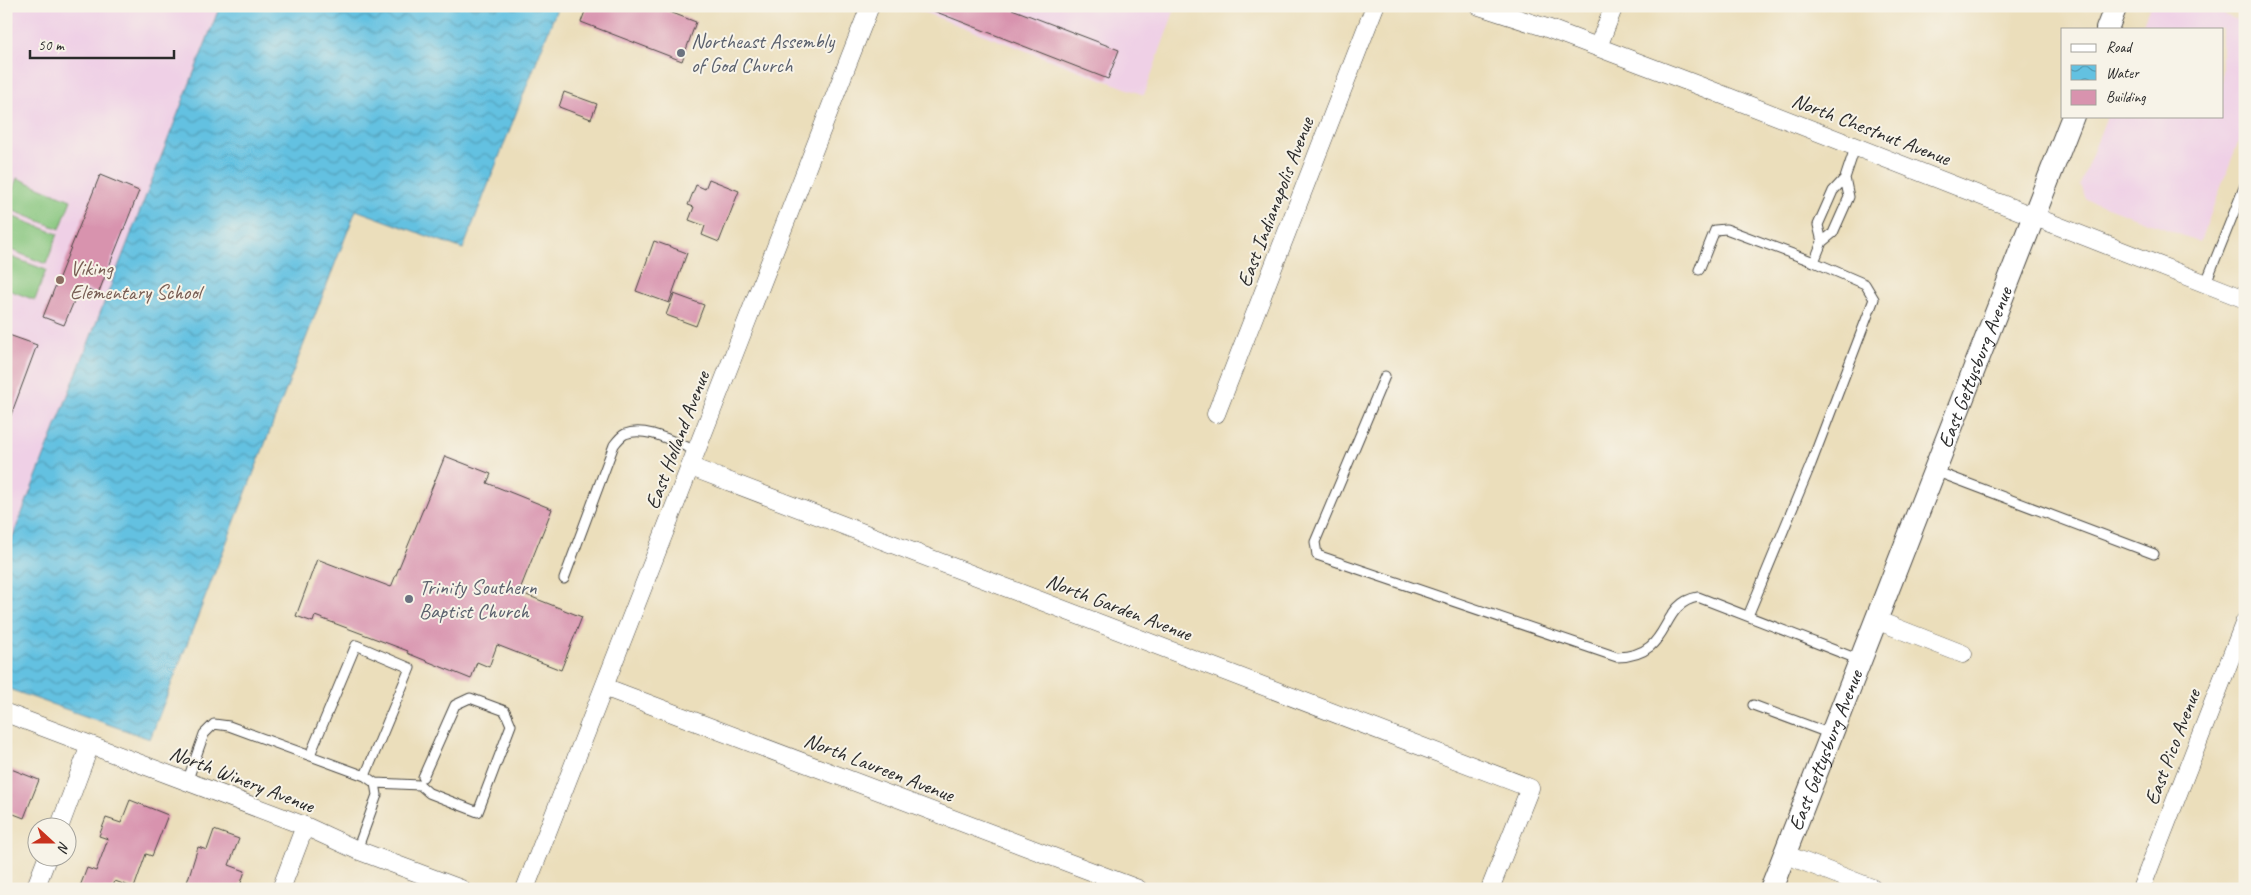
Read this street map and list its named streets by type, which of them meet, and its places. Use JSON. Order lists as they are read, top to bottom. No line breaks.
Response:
{"streets":{"street":["North Chestnut Avenue","East Indianapolis Avenue","East Gettysburg Avenue","East Holland Avenue","North Garden Avenue","East Pico Avenue","North Laureen Avenue","North Winery Avenue"]},"crossings":[["North Chestnut Avenue","East Gettysburg Avenue"],["East Holland Avenue","North Garden Avenue"],["East Holland Avenue","North Laureen Avenue"]],"places":["Northeast Assembly of God Church","Viking Elementary School","Trinity Southern Baptist Church"],"legend":["Road","Water","Building"],"scale_bar":"50 m","north":"right"}
